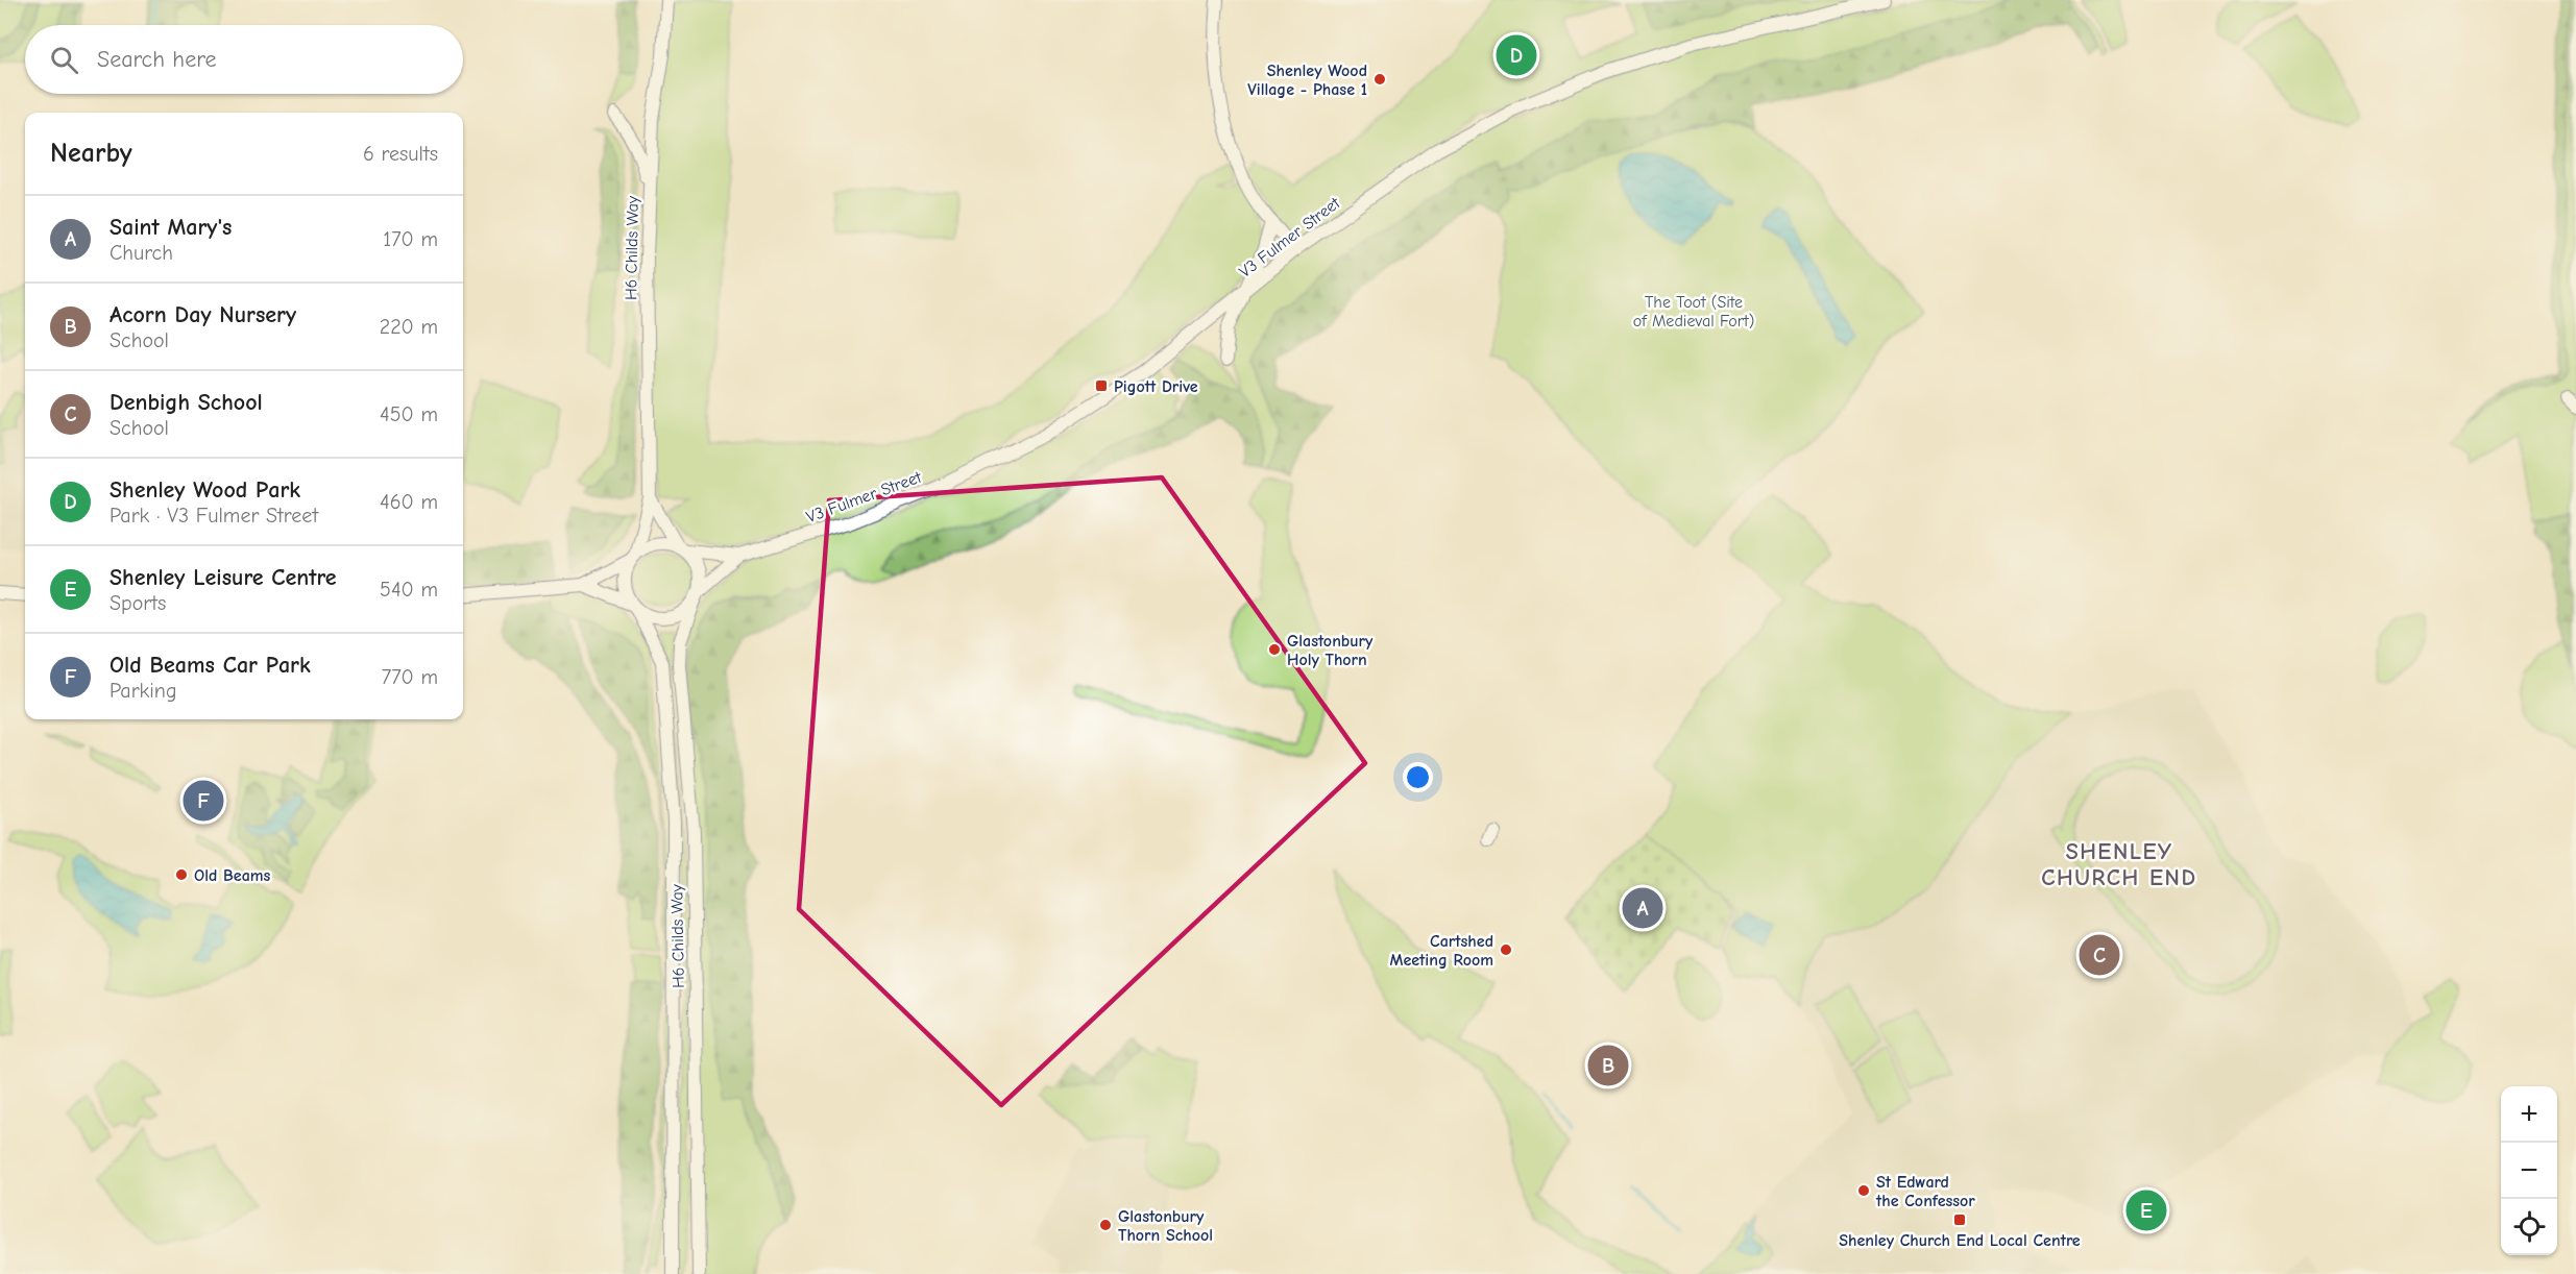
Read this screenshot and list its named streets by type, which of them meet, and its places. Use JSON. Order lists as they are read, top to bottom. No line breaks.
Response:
{"streets":{"street":["V3 Fulmer Street","H6 Childs Way"]},"crossings":[["V3 Fulmer Street","H6 Childs Way"]],"districts":["SHENLEY CHURCH END"],"parks":["The Toot (Site of Medieval Fort)"],"places":{"other":["Shenley Wood Village - Phase 1","Glastonbury Holy Thorn","Old Beams","Cartshed Meeting Room","St Edward the Confessor","Glastonbury Thorn School"],"transit":["Pigott Drive","Shenley Church End Local Centre"]},"page":{"search":"Search here","pins":["D","F","A","C","B","E"],"heading":["Nearby","6 results"],"list":[{"mark":"A","name":"Saint Mary's","note":"Church","value":"170 m"},{"mark":"B","name":"Acorn Day Nursery","note":"School","value":"220 m"},{"mark":"C","name":"Denbigh School","note":"School","value":"450 m"},{"mark":"D","name":"Shenley Wood Park","note":"Park · V3 Fulmer Street","value":"460 m"},{"mark":"E","name":"Shenley Leisure Centre","note":"Sports","value":"540 m"},{"mark":"F","name":"Old Beams Car Park","note":"Parking","value":"770 m"}],"map_buttons":["+","−"]}}
